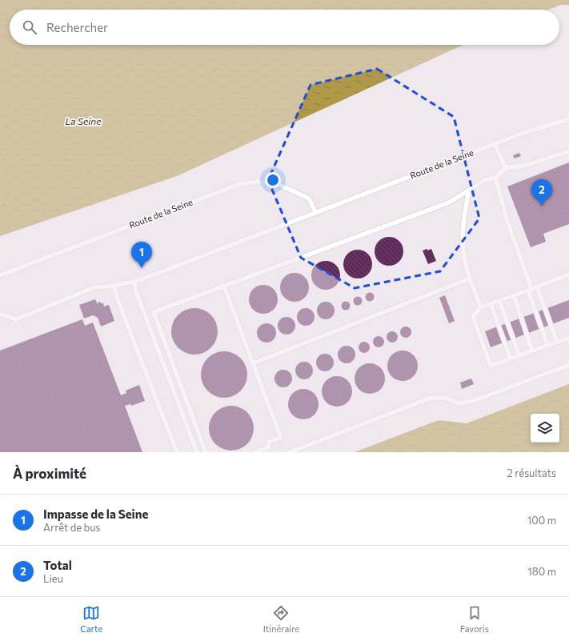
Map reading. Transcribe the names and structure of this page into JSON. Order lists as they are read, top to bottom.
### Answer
{
  "streets": {
    "lane": ["Route de la Seine"]
  },
  "water": ["La Seine"],
  "page": {
    "search": "Rechercher",
    "pins": ["2", "1"],
    "heading": ["À proximité", "2 résultats"],
    "list": [
      {
        "mark": "1",
        "name": "Impasse de la Seine",
        "note": "Arrêt de bus",
        "value": "100 m"
      },
      {
        "mark": "2",
        "name": "Total",
        "note": "Lieu",
        "value": "180 m"
      }
    ],
    "nav": ["Carte", "Itinéraire", "Favoris"]
  }
}
